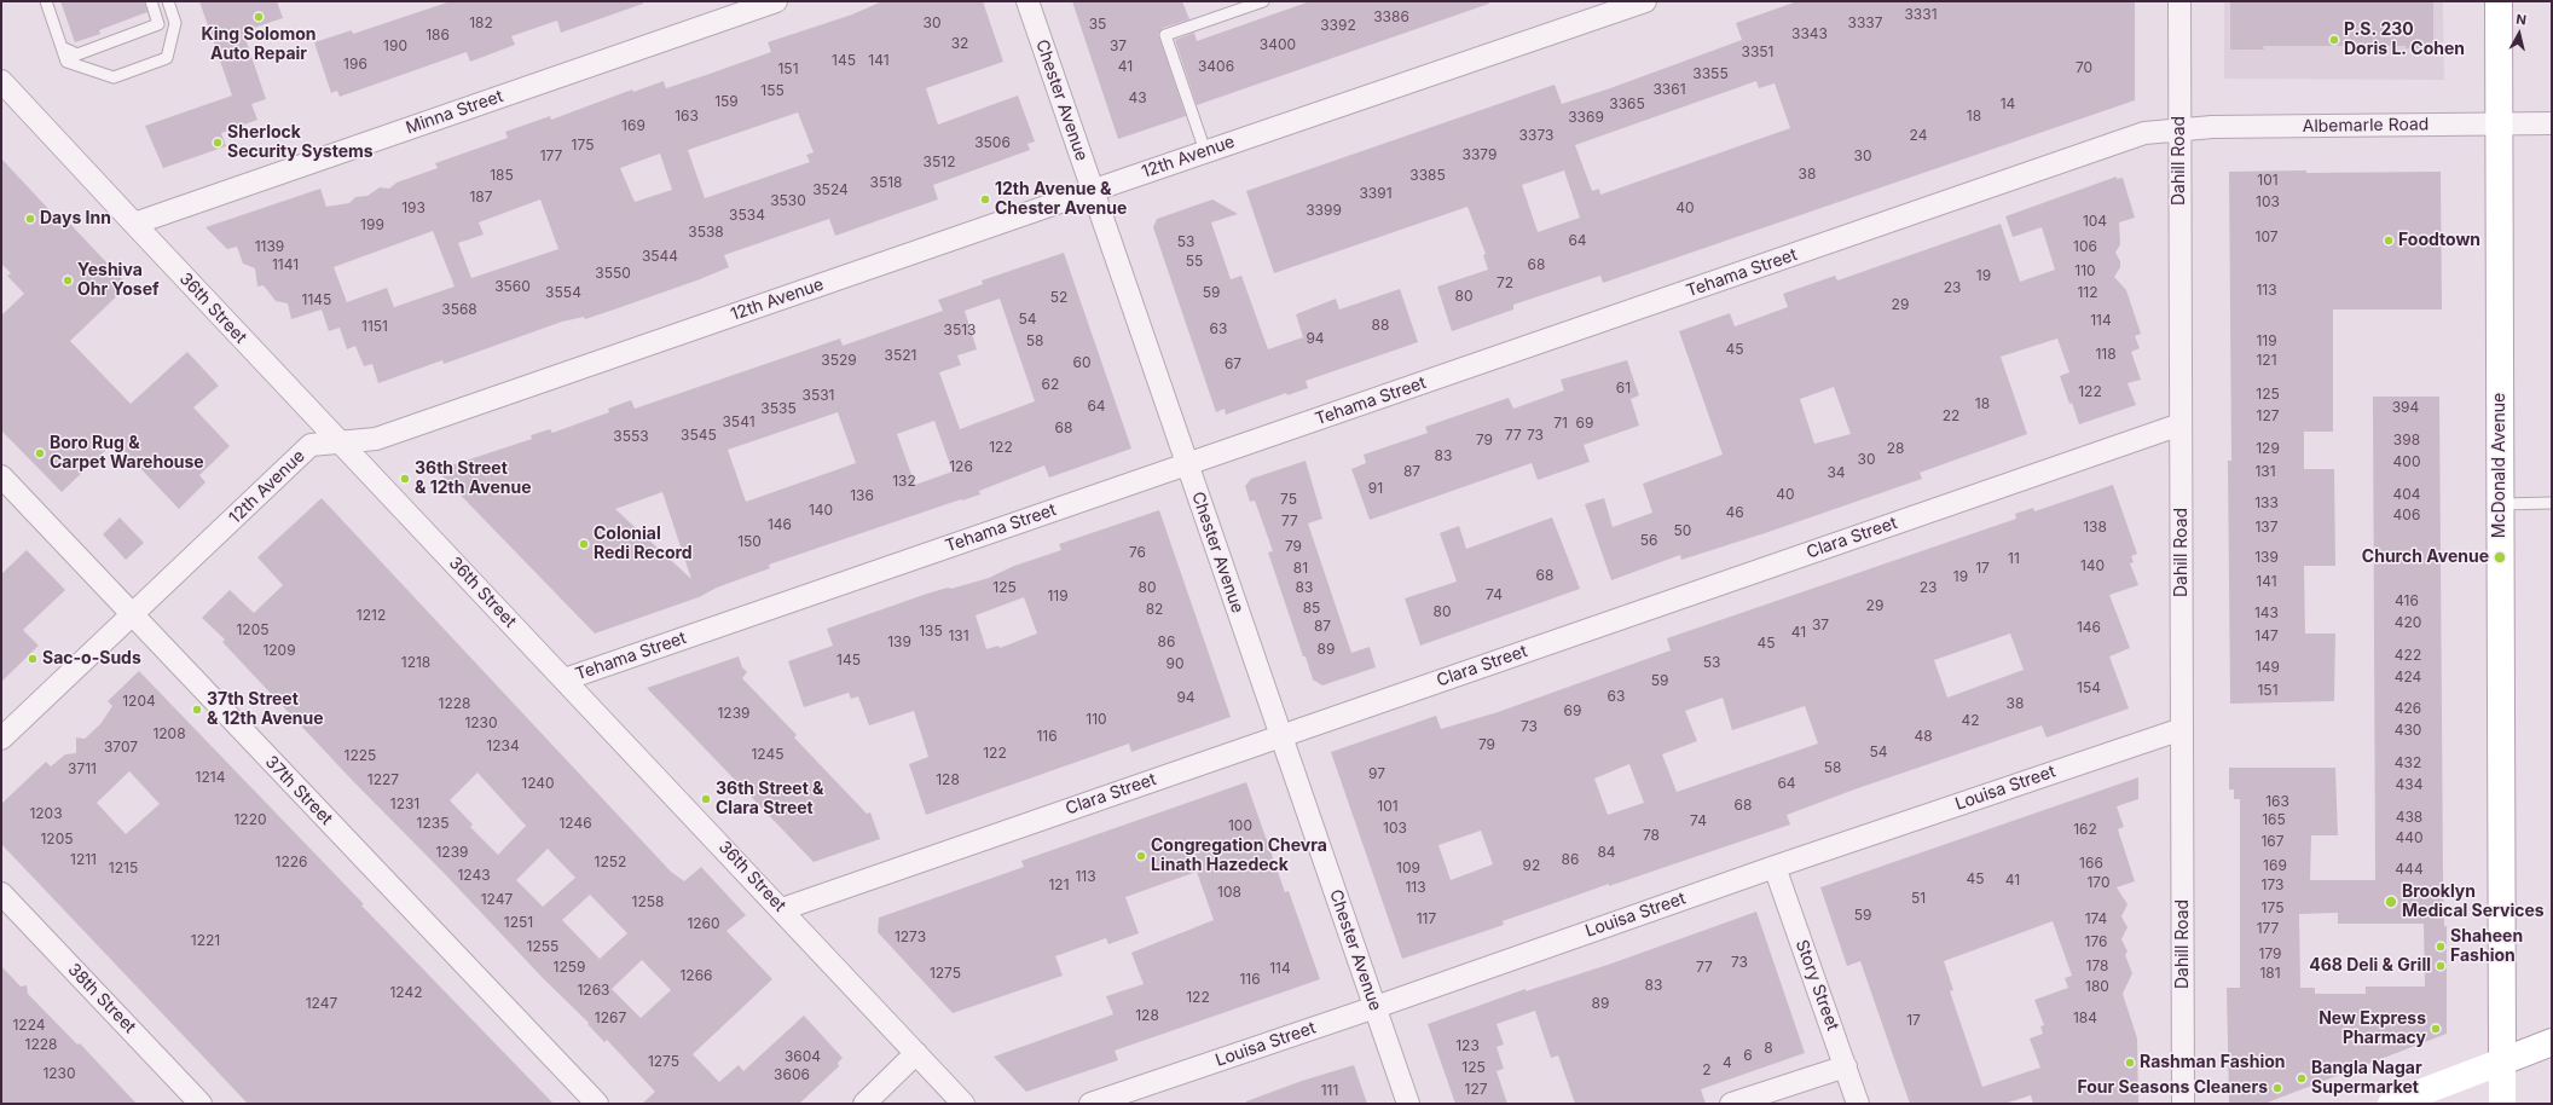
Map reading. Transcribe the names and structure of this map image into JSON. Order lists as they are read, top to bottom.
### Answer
{
  "streets": {
    "main road": ["McDonald Avenue"],
    "street": [
      "Chester Avenue",
      "Minna Street",
      "Albemarle Road",
      "12th Avenue",
      "Dahill Road",
      "Tehama Street",
      "36th Street",
      "Clara Street",
      "Louisa Street",
      "37th Street",
      "Story Street",
      "38th Street"
    ]
  },
  "crossings": [
    ["Chester Avenue", "12th Avenue"],
    ["Chester Avenue", "Tehama Street"],
    ["Chester Avenue", "Clara Street"],
    ["Chester Avenue", "Louisa Street"],
    ["Minna Street", "36th Street"],
    ["Albemarle Road", "Dahill Road"],
    ["Albemarle Road", "Tehama Street"],
    ["Albemarle Road", "McDonald Avenue"],
    ["12th Avenue", "36th Street"],
    ["12th Avenue", "37th Street"],
    ["Dahill Road", "Tehama Street"],
    ["Dahill Road", "Clara Street"],
    ["Dahill Road", "Louisa Street"],
    ["Tehama Street", "36th Street"],
    ["36th Street", "Clara Street"],
    ["Louisa Street", "Story Street"]
  ],
  "places": [
    "King Solomon Auto Repair",
    "P.S. 230 Doris L. Cohen",
    "Sherlock Security Systems",
    "12th Avenue & Chester Avenue",
    "Days Inn",
    "Foodtown",
    "Yeshiva Ohr Yosef",
    "Boro Rug & Carpet Warehouse",
    "36th Street & 12th Avenue",
    "Colonial Redi Record",
    "Church Avenue",
    "Sac-o-Suds",
    "37th Street & 12th Avenue",
    "36th Street & Clara Street",
    "Congregation Chevra Linath Hazedeck",
    "Brooklyn Medical Services",
    "Shaheen Fashion",
    "468 Deli & Grill",
    "New Express Pharmacy",
    "Rashman Fashion",
    "Bangla Nagar Supermarket",
    "Four Seasons Cleaners"
  ],
  "house_numbers": [
    "3331",
    "3386",
    "182",
    "30",
    "3337",
    "35",
    "3392",
    "3343",
    "186",
    "32",
    "3400",
    "190",
    "37",
    "3351",
    "145",
    "141",
    "196",
    "41",
    "3406",
    "70",
    "151",
    "3355",
    "3361",
    "155",
    "43",
    "159",
    "3365",
    "14",
    "163",
    "18",
    "3369",
    "169",
    "3373",
    "24",
    "3506",
    "175",
    "3379",
    "177",
    "30",
    "3512",
    "38",
    "185",
    "3385",
    "101",
    "3518",
    "3524",
    "3391",
    "187",
    "3530",
    "103",
    "193",
    "40",
    "3399",
    "3534",
    "104",
    "199",
    "3538",
    "107",
    "64",
    "53",
    "1139",
    "106",
    "3544",
    "55",
    "1141",
    "68",
    "110",
    "3550",
    "19",
    "72",
    "3560",
    "23",
    "113",
    "3554",
    "59",
    "112",
    "80",
    "52",
    "1145",
    "29",
    "3568",
    "54",
    "114",
    "88",
    "1151",
    "63",
    "3513",
    "94",
    "58",
    "119",
    "45",
    "118",
    "3521",
    "3529",
    "121",
    "60",
    "67",
    "62",
    "61",
    "122",
    "125",
    "3531",
    "18",
    "64",
    "394",
    "3535",
    "22",
    "127",
    "3541",
    "71",
    "69",
    "68",
    "3545",
    "77",
    "73",
    "3553",
    "79",
    "398",
    "122",
    "28",
    "129",
    "83",
    "30",
    "400",
    "126",
    "87",
    "131",
    "34",
    "132",
    "91",
    "40",
    "404",
    "136",
    "75",
    "133",
    "140",
    "46",
    "406",
    "77",
    "146",
    "138",
    "137",
    "50",
    "56",
    "150",
    "79",
    "76",
    "139",
    "11",
    "140",
    "81",
    "17",
    "68",
    "19",
    "141",
    "125",
    "80",
    "83",
    "23",
    "74",
    "119",
    "416",
    "29",
    "85",
    "82",
    "80",
    "143",
    "1212",
    "420",
    "37",
    "87",
    "146",
    "1205",
    "135",
    "41",
    "131",
    "147",
    "139",
    "86",
    "45",
    "89",
    "1209",
    "422",
    "145",
    "1218",
    "53",
    "90",
    "149",
    "424",
    "59",
    "154",
    "151",
    "63",
    "94",
    "1204",
    "1228",
    "38",
    "426",
    "69",
    "1239",
    "110",
    "42",
    "1230",
    "73",
    "430",
    "1208",
    "116",
    "48",
    "79",
    "1234",
    "3707",
    "54",
    "122",
    "1245",
    "1225",
    "432",
    "58",
    "3711",
    "97",
    "1214",
    "1227",
    "128",
    "1240",
    "64",
    "434",
    "163",
    "1231",
    "68",
    "101",
    "1203",
    "438",
    "1220",
    "165",
    "74",
    "1235",
    "1246",
    "100",
    "103",
    "162",
    "78",
    "440",
    "1205",
    "167",
    "1239",
    "84",
    "1211",
    "86",
    "1226",
    "1252",
    "166",
    "92",
    "169",
    "1215",
    "109",
    "444",
    "1243",
    "113",
    "45",
    "41",
    "170",
    "121",
    "173",
    "113",
    "108",
    "51",
    "1247",
    "1258",
    "175",
    "59",
    "117",
    "174",
    "1251",
    "1260",
    "177",
    "1273",
    "1221",
    "176",
    "1255",
    "179",
    "73",
    "178",
    "1259",
    "77",
    "114",
    "1275",
    "181",
    "1266",
    "116",
    "83",
    "180",
    "1263",
    "1242",
    "122",
    "1247",
    "89",
    "128",
    "1267",
    "184",
    "17",
    "1224",
    "1228",
    "123",
    "8",
    "6",
    "3604",
    "1275",
    "4",
    "125",
    "2",
    "1230",
    "3606",
    "127",
    "111"
  ],
  "north": "top"
}
